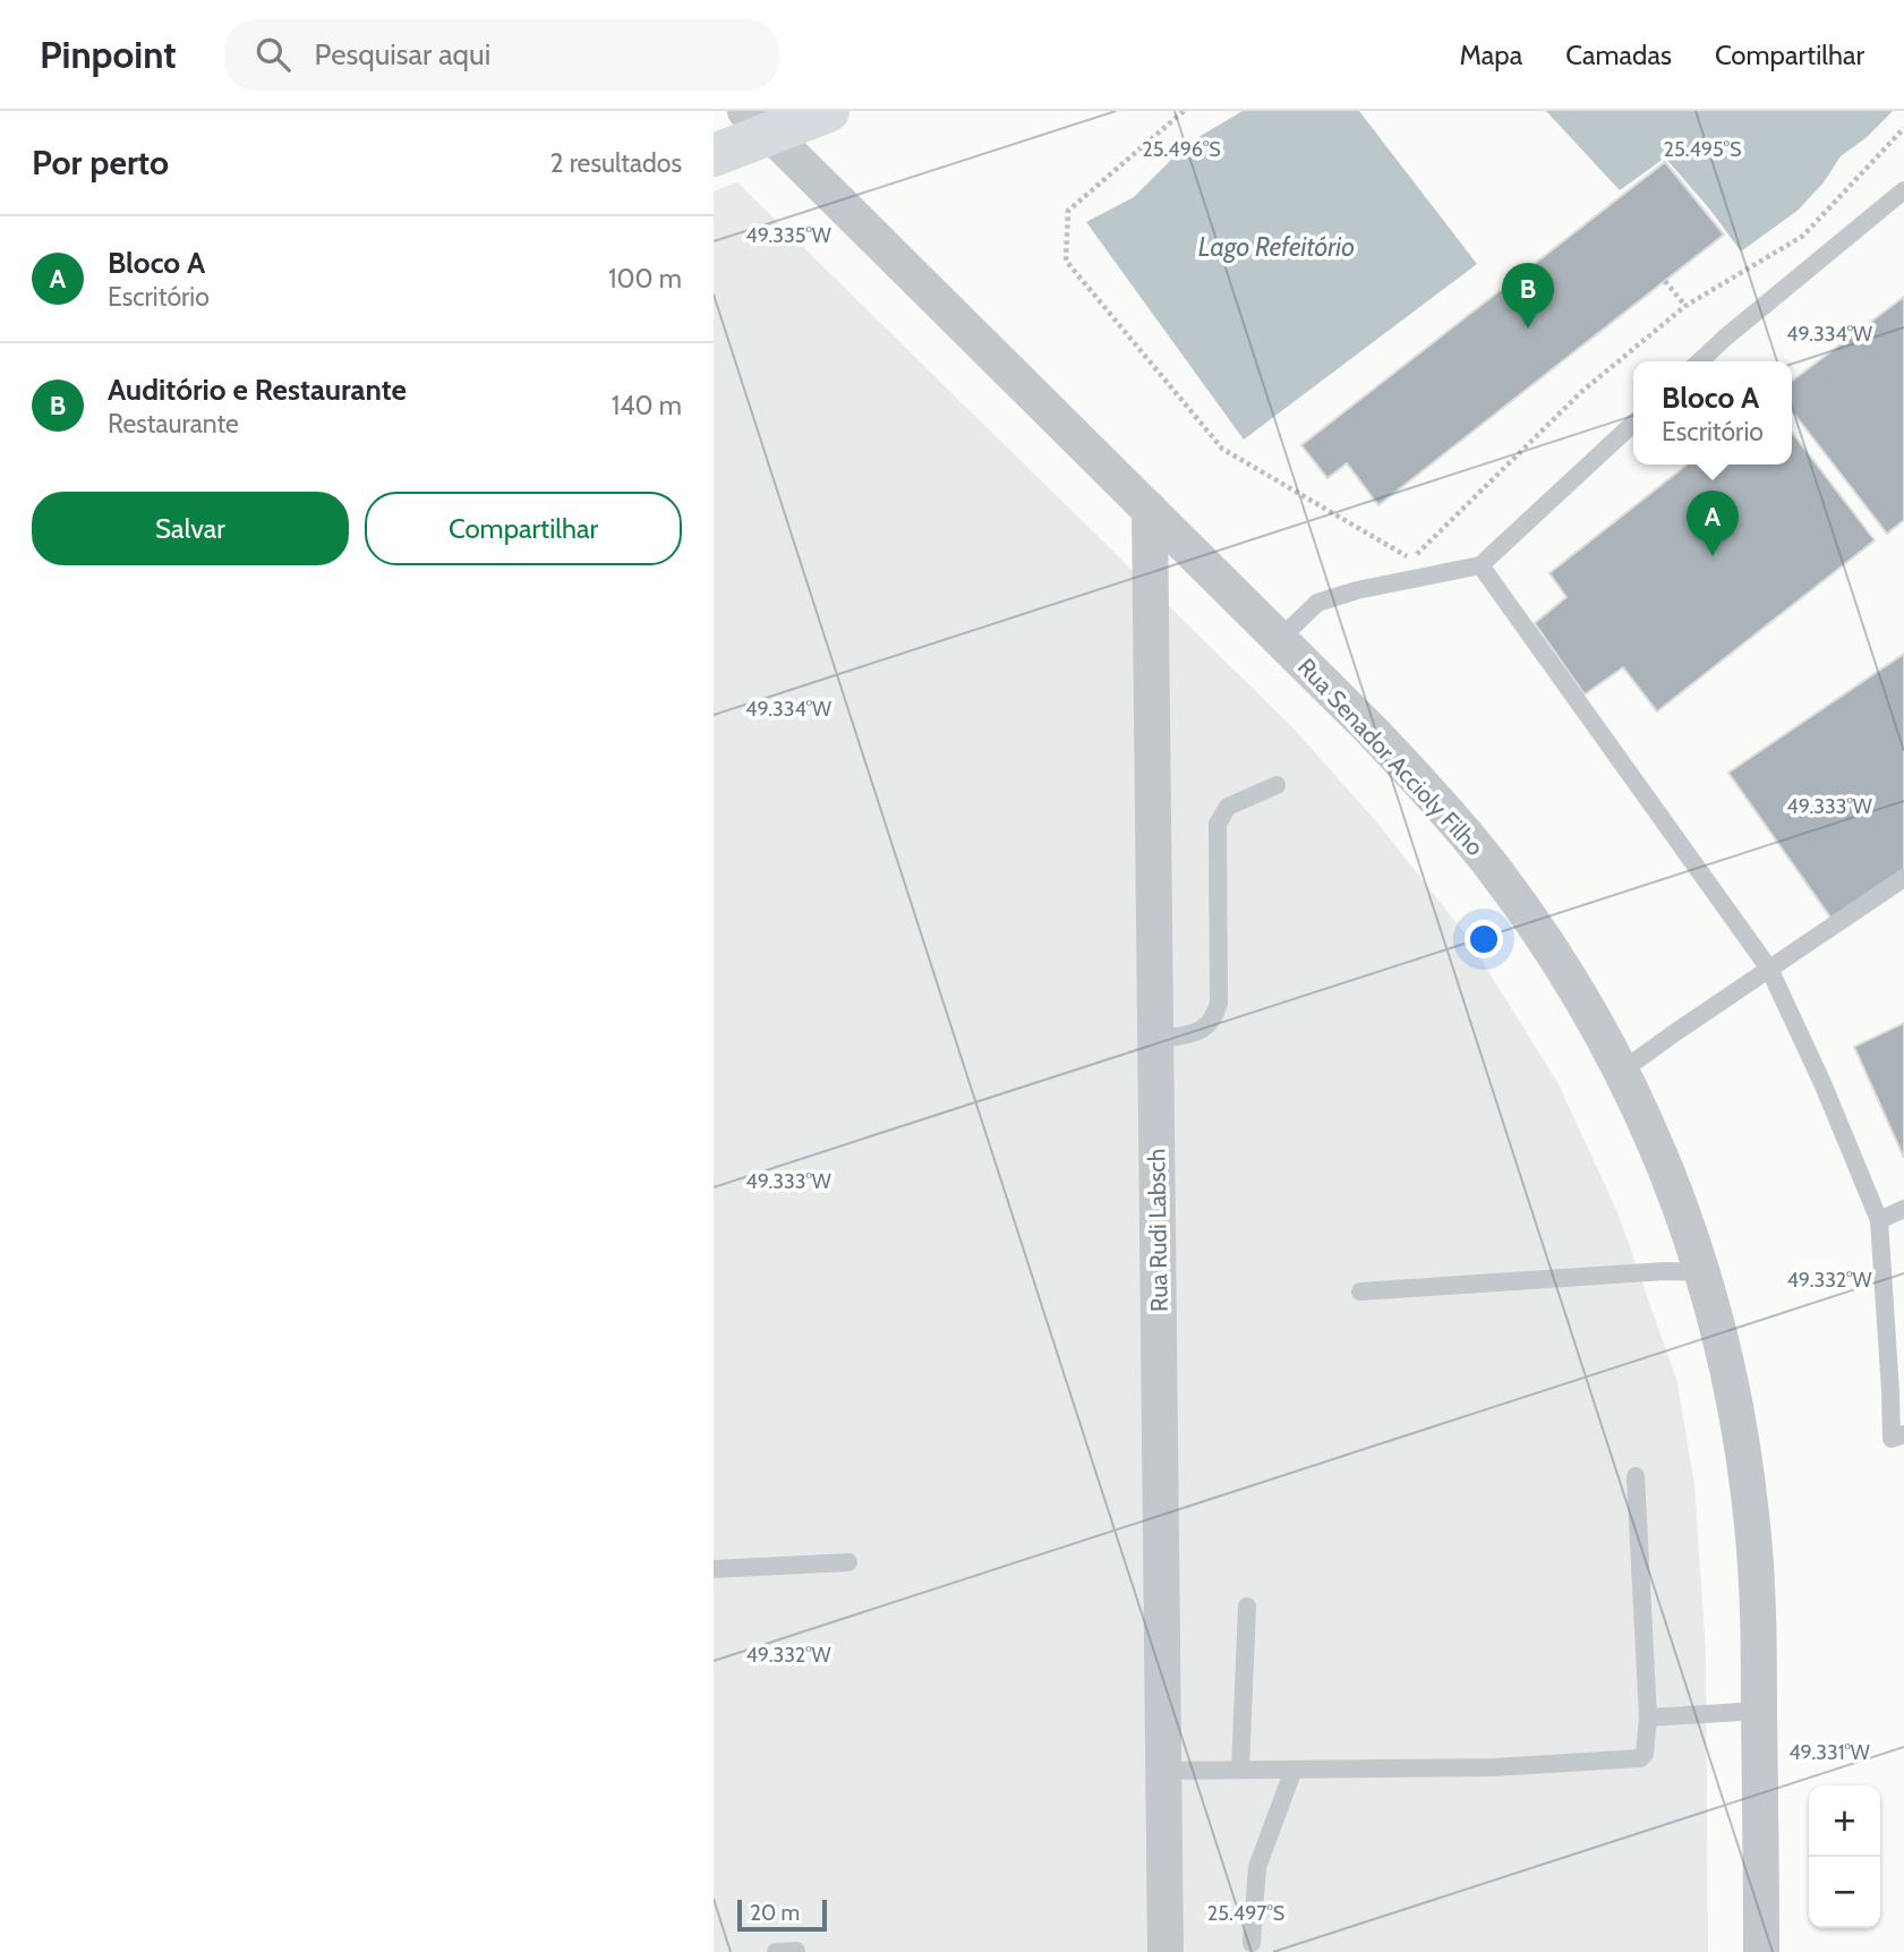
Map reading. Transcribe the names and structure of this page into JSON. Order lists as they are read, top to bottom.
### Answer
{
  "streets": {
    "street": ["Rua Senador Accioly Filho", "Rua Rudi Labsch"]
  },
  "crossings": [
    ["Rua Senador Accioly Filho", "Rua Rudi Labsch"]
  ],
  "water": ["Lago Refeitório"],
  "scale_bar": "20 m",
  "page": {
    "header": "Pinpoint",
    "search": "Pesquisar aqui",
    "nav": ["Mapa", "Camadas", "Compartilhar"],
    "heading": ["Por perto", "2 resultados"],
    "list": [
      {
        "mark": "A",
        "name": "Bloco A",
        "note": "Escritório",
        "value": "100 m"
      },
      {
        "mark": "B",
        "name": "Auditório e Restaurante",
        "note": "Restaurante",
        "value": "140 m"
      }
    ],
    "pins": ["B", "A"],
    "popup": ["Bloco A", "Escritório"],
    "buttons": ["Salvar", "Compartilhar"],
    "map_buttons": ["+", "−"],
    "scale": "20 m"
  },
  "coordinates": [
    "25.496°S",
    "25.495°S",
    "49.335°W",
    "49.334°W",
    "49.333°W",
    "49.332°W",
    "49.331°W",
    "25.497°S"
  ]
}
